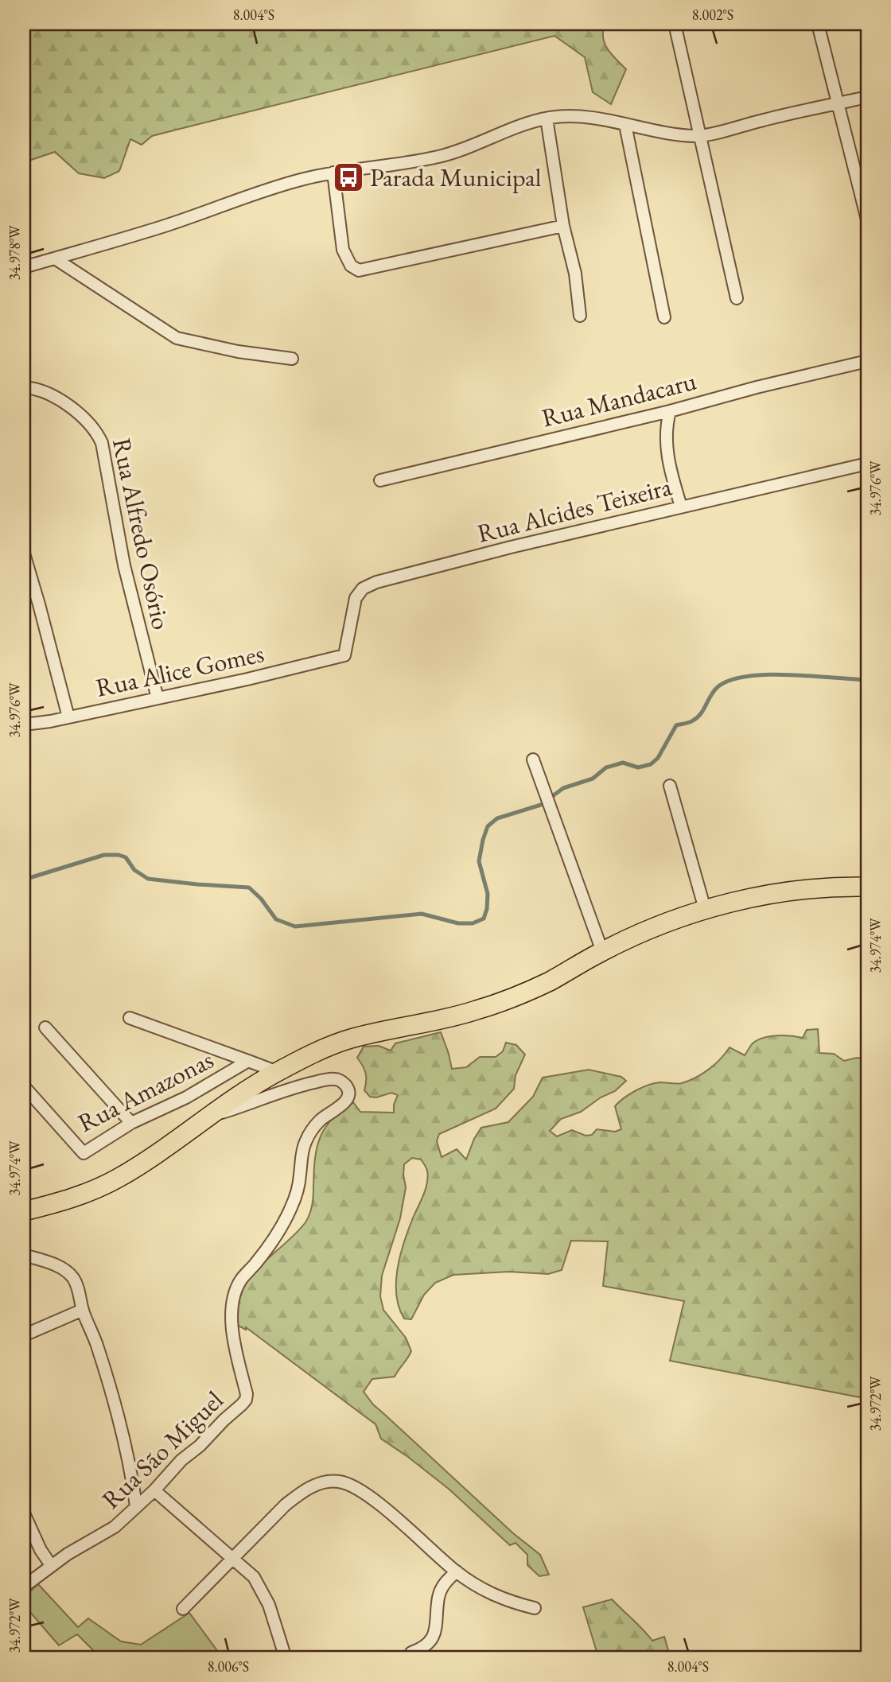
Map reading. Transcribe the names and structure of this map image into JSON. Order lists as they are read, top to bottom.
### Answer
{
  "streets": {
    "street": [
      "Rua Mandacaru",
      "Rua Alcides Teixeira",
      "Rua Alfredo Osório",
      "Rua Alice Gomes",
      "Rua Amazonas",
      "Rua São Miguel"
    ]
  },
  "crossings": [
    ["Rua Alcides Teixeira", "Rua Alice Gomes"],
    ["Rua Alfredo Osório", "Rua Alice Gomes"]
  ],
  "places": {
    "bus stop": ["Parada Municipal"]
  },
  "coordinates": [
    "8.004°S",
    "8.002°S",
    "34.978°W",
    "34.976°W",
    "34.974°W",
    "34.972°W",
    "8.006°S"
  ]
}
